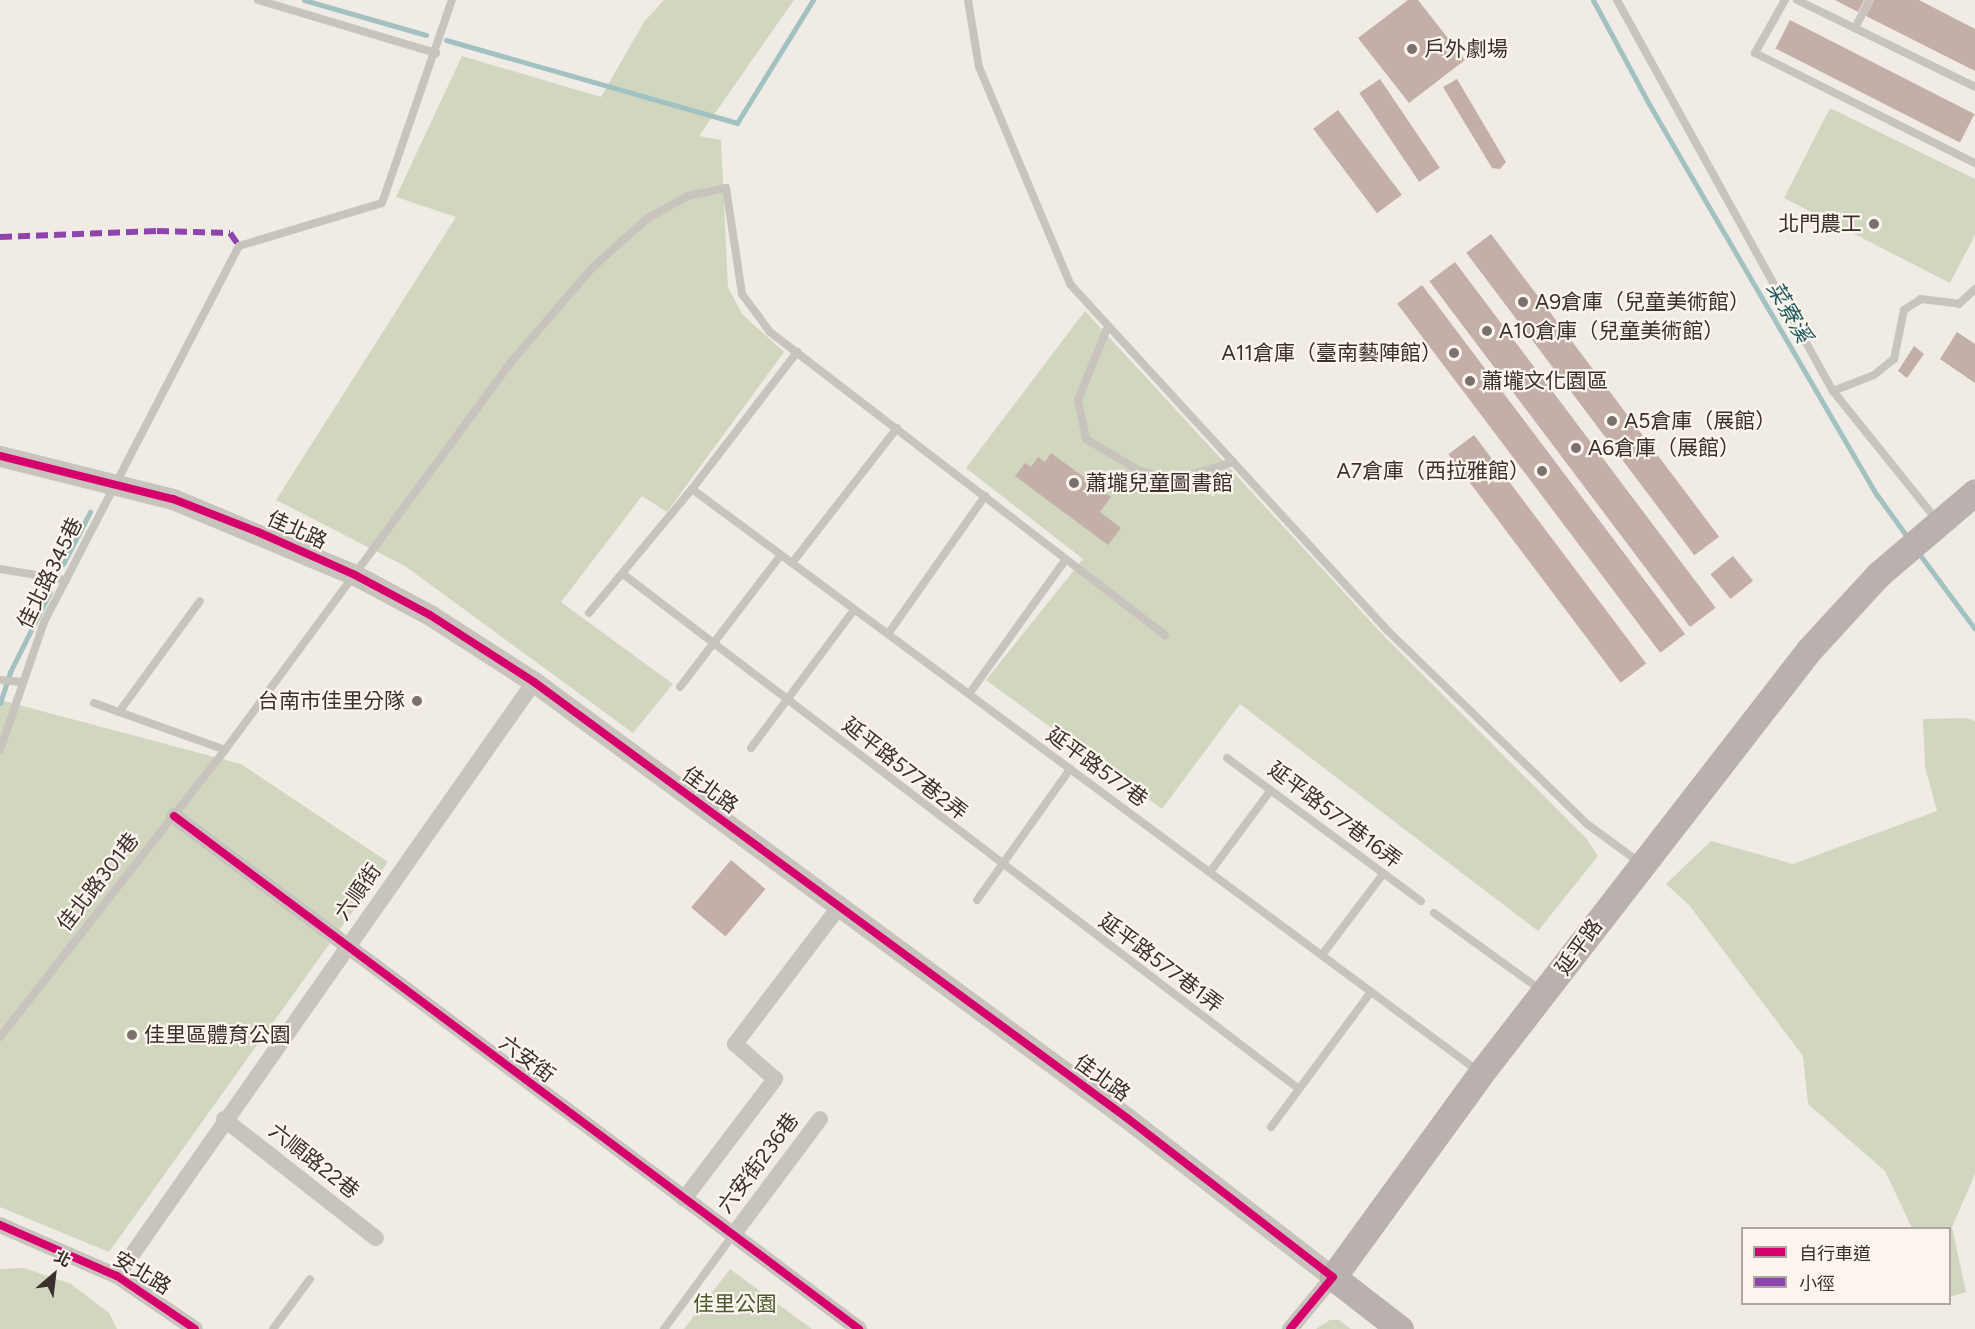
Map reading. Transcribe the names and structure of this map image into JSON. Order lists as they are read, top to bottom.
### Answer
{
  "streets": {
    "main road": ["佳北路", "延平路"],
    "street": [
      "六順街",
      "六安街",
      "六順路22巷",
      "六安街236巷",
      "安北路"
    ],
    "lane": [
      "佳北路345巷",
      "延平路577巷",
      "延平路577巷2弄",
      "延平路577巷16弄",
      "佳北路301巷",
      "延平路577巷1弄"
    ]
  },
  "crossings": [
    ["佳北路", "佳北路345巷"],
    ["佳北路", "佳北路301巷"],
    ["佳北路", "六順街"],
    ["佳北路", "延平路"],
    ["延平路577巷", "延平路"],
    ["延平路577巷2弄", "延平路577巷1弄"],
    ["佳北路301巷", "六安街"],
    ["六順街", "六安街"],
    ["六順街", "六順路22巷"],
    ["六順街", "安北路"],
    ["六安街", "六安街236巷"]
  ],
  "water": ["菜寮溪"],
  "parks": ["佳里公園"],
  "places": [
    "戶外劇場",
    "北門農工",
    "A9倉庫（兒童美術館）",
    "A10倉庫（兒童美術館）",
    "A11倉庫（臺南藝陣館）",
    "蕭壠文化園區",
    "A5倉庫（展館）",
    "A6倉庫（展館）",
    "A7倉庫（西拉雅館）",
    "蕭壠兒童圖書館",
    "台南市佳里分隊",
    "佳里區體育公園"
  ],
  "legend": ["自行車道", "小徑"],
  "north": "top right"
}
